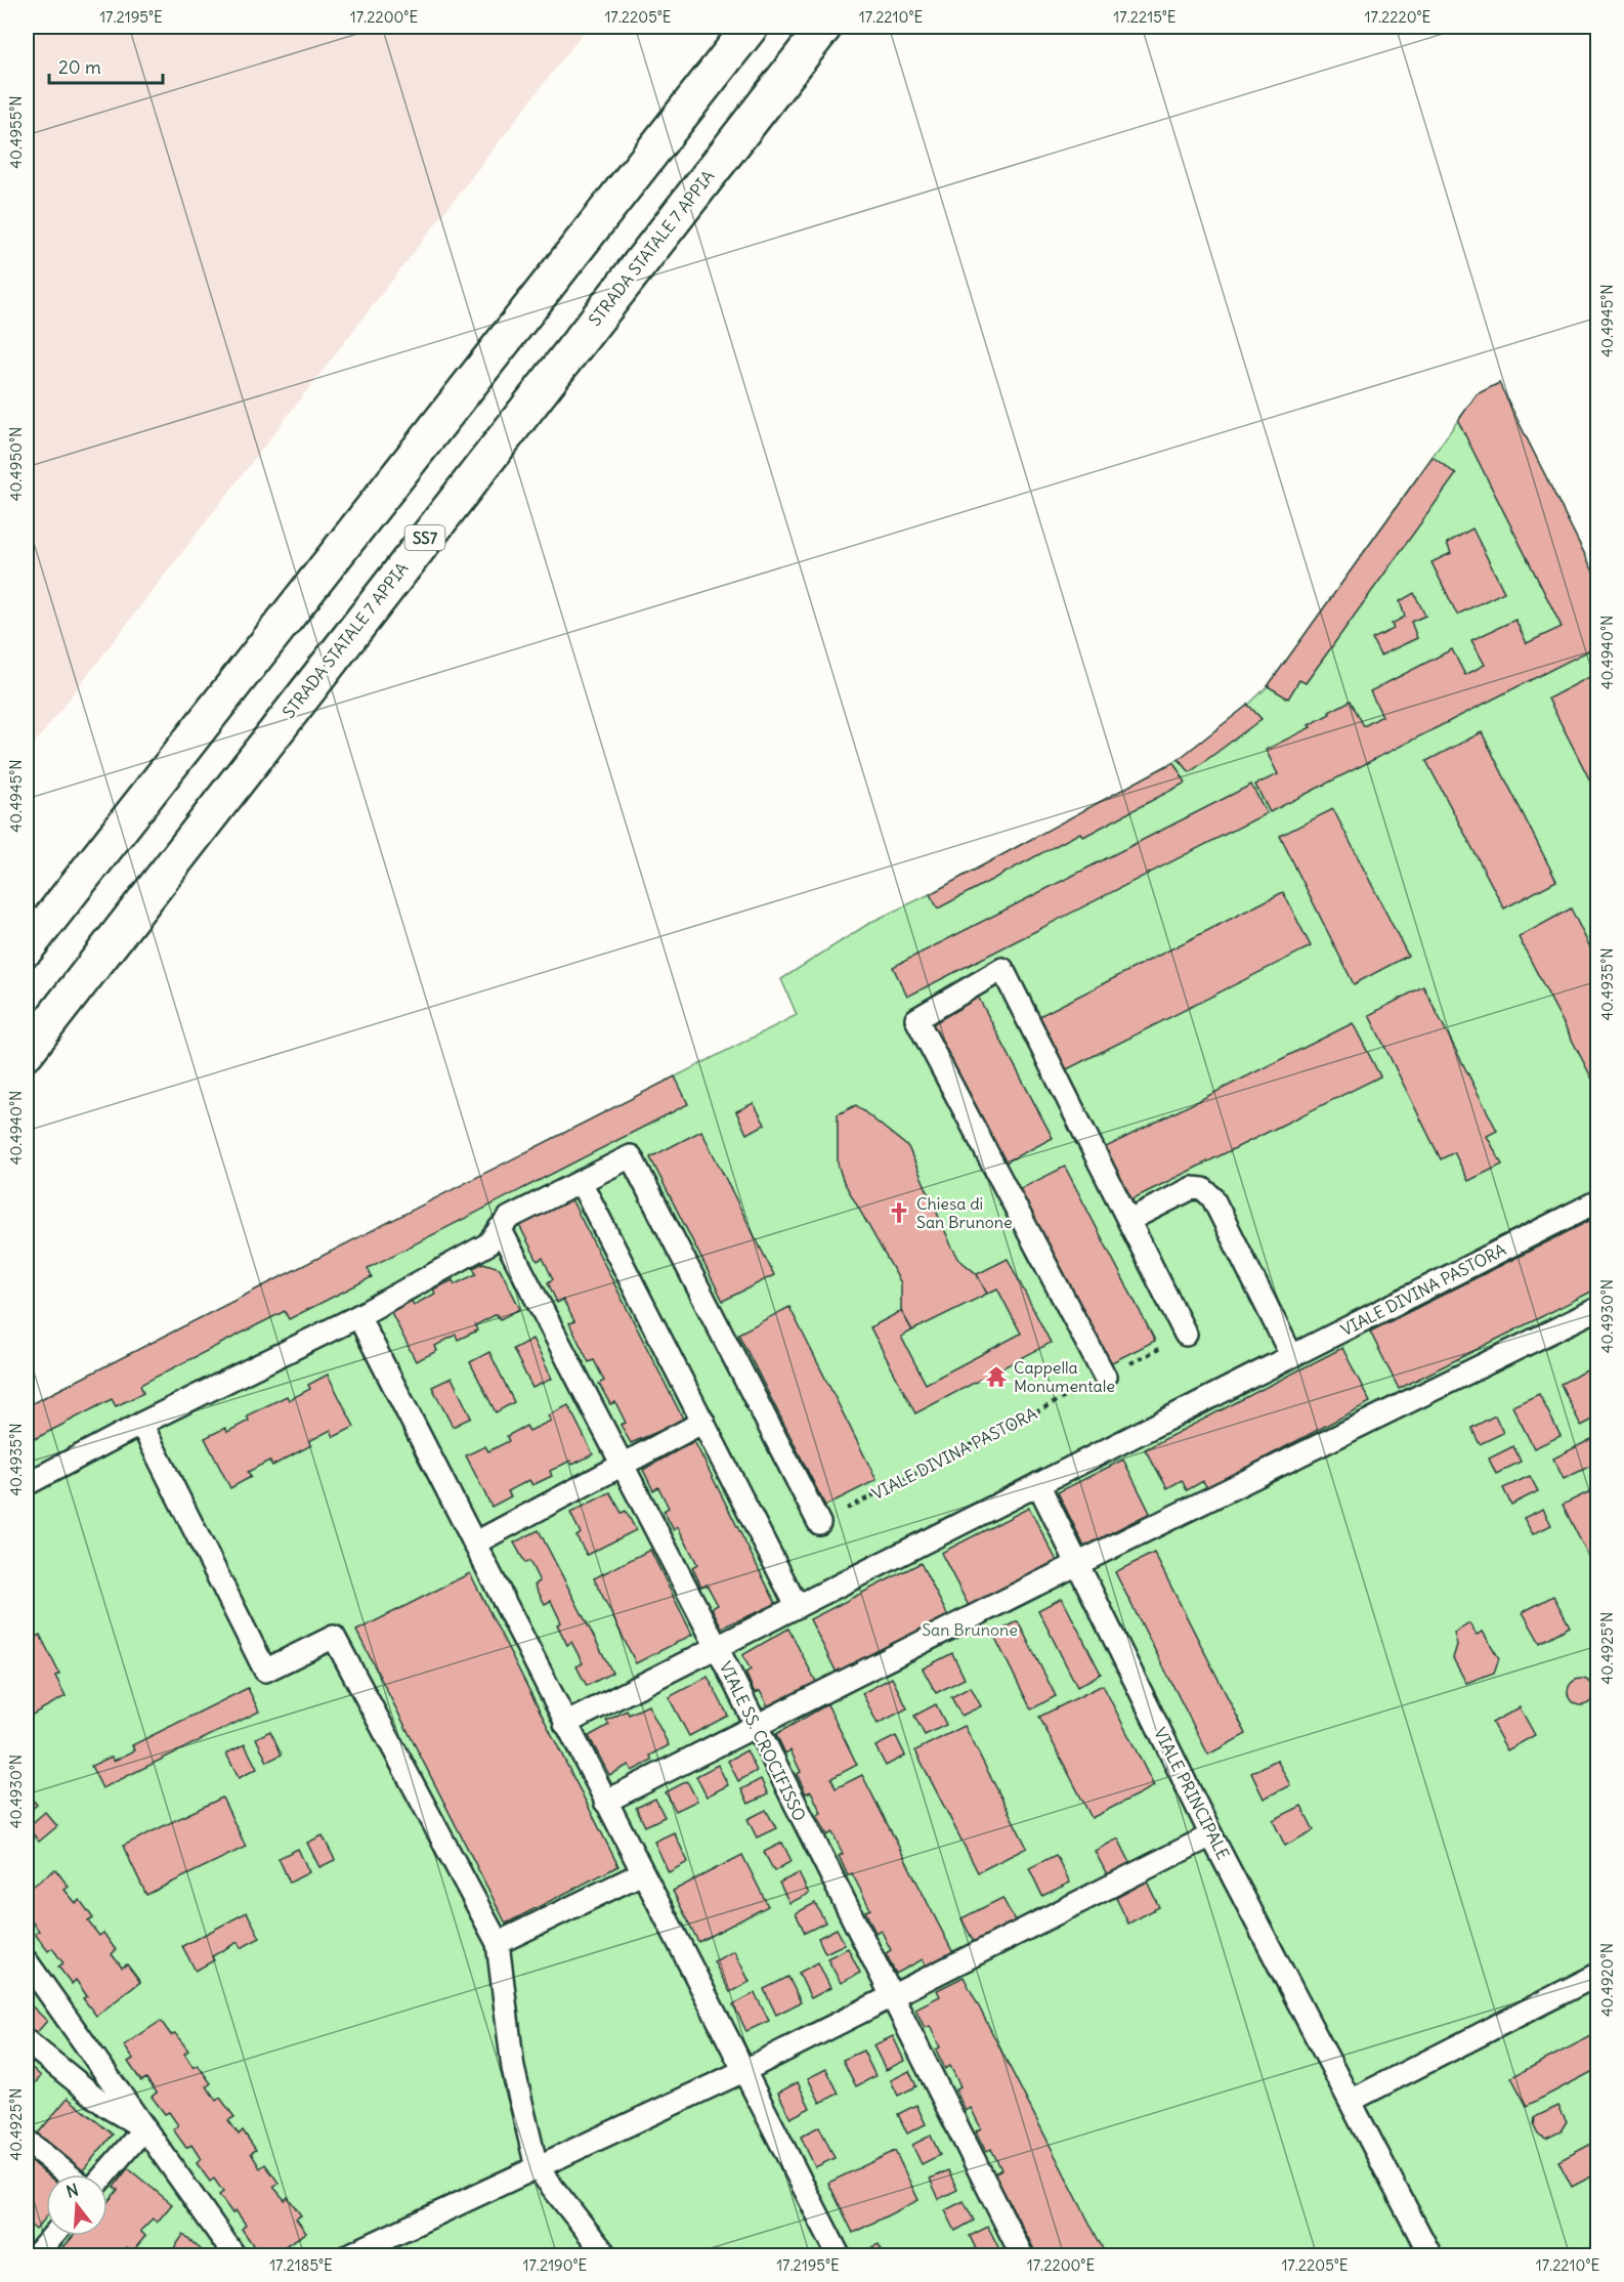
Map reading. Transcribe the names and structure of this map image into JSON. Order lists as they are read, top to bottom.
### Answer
{
  "streets": {
    "highway": ["STRADA STATALE 7 APPIA", "SS7"],
    "lane": ["VIALE DIVINA PASTORA", "VIALE SS. CROCIFISSO", "VIALE PRINCIPALE"]
  },
  "crossings": [
    ["VIALE DIVINA PASTORA", "VIALE SS. CROCIFISSO"],
    ["VIALE DIVINA PASTORA", "VIALE PRINCIPALE"]
  ],
  "parks": ["San Brunone"],
  "places": {
    "church": ["Chiesa di San Brunone"],
    "temple": ["Cappella Monumentale"]
  },
  "scale_bar": "20 m",
  "north": "top",
  "coordinates": [
    "17.2195°E",
    "17.2200°E",
    "17.2205°E",
    "17.2210°E",
    "17.2215°E",
    "17.2220°E",
    "40.4955°N",
    "40.4945°N",
    "40.4950°N",
    "40.4940°N",
    "40.4935°N",
    "40.4930°N",
    "40.4925°N",
    "40.4920°N",
    "17.2185°E",
    "17.2190°E"
  ]
}
